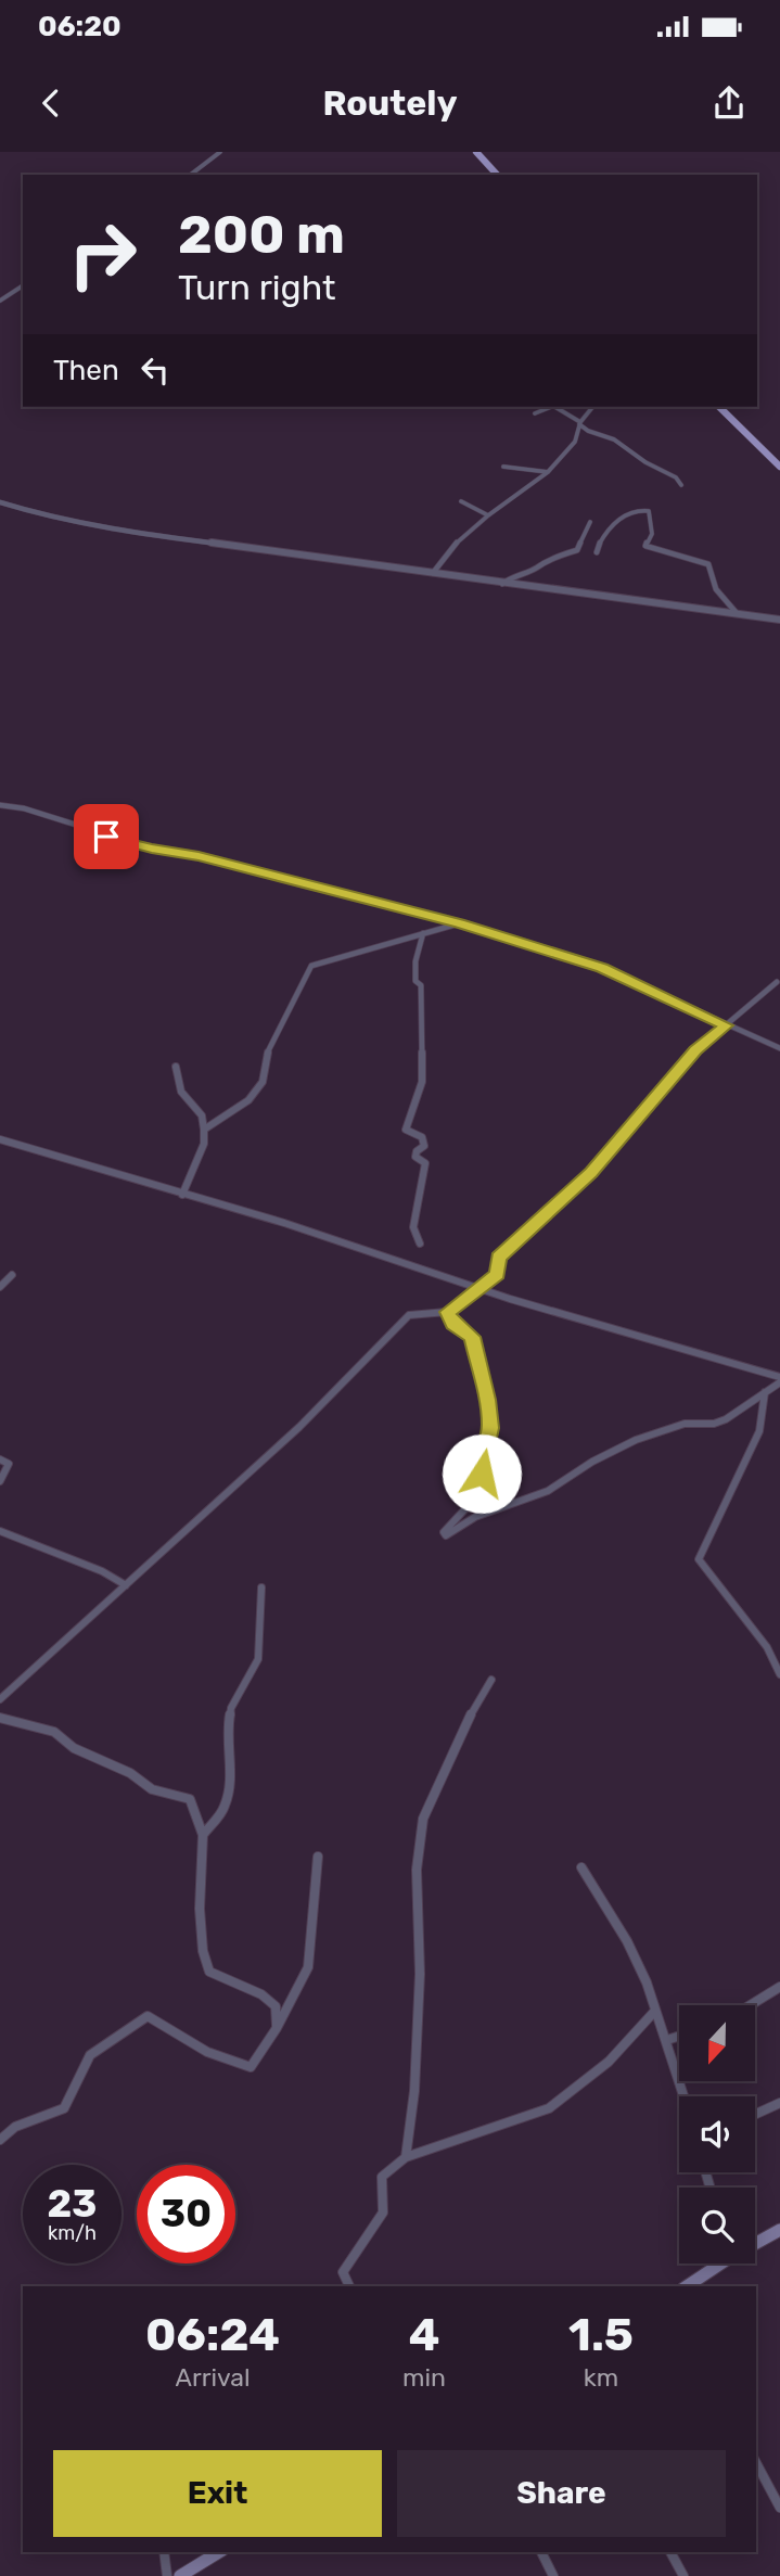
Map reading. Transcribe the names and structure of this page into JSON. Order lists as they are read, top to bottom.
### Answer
{
  "north": "bottom",
  "page": {
    "status": "06:20",
    "header": "Routely",
    "turn": ["200 m", "Turn right"],
    "then": "Then",
    "speed": "23 km/h",
    "limit": "30",
    "eta": [
      "06:24",
      "Arrival",
      "4",
      "min",
      "1.5",
      "km"
    ],
    "buttons": ["Exit", "Share"]
  }
}
